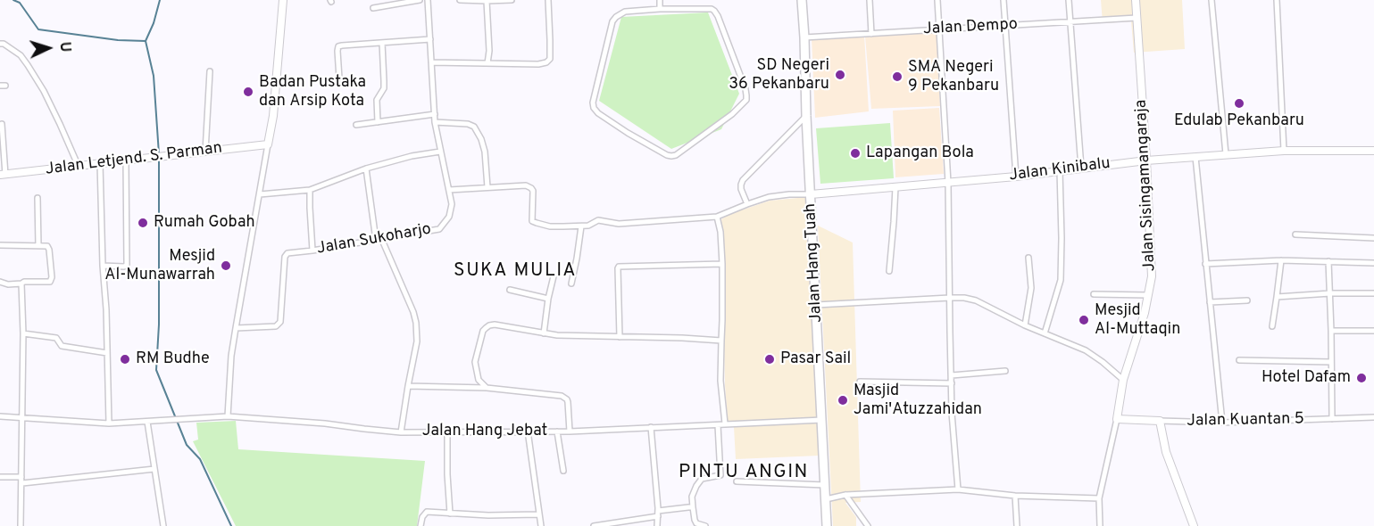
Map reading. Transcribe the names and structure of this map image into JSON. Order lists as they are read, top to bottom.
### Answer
{
  "streets": {
    "main road": [
      "Jalan Letjend. S. Parman",
      "Jalan Kinibalu",
      "Jalan Sisingamangaraja",
      "Jalan Hang Tuah",
      "Jalan Kuantan 5"
    ],
    "street": ["Jalan Dempo", "Jalan Sukoharjo", "Jalan Hang Jebat"]
  },
  "crossings": [
    ["Jalan Dempo", "Jalan Sisingamangaraja"],
    ["Jalan Dempo", "Jalan Hang Tuah"],
    ["Jalan Kinibalu", "Jalan Sisingamangaraja"],
    ["Jalan Kinibalu", "Jalan Hang Tuah"],
    ["Jalan Sisingamangaraja", "Jalan Kuantan 5"],
    ["Jalan Hang Tuah", "Jalan Hang Jebat"]
  ],
  "districts": ["SUKA MULIA", "PINTU ANGIN"],
  "places": [
    "SD Negeri 36 Pekanbaru",
    "SMA Negeri 9 Pekanbaru",
    "Badan Pustaka dan Arsip Kota",
    "Edulab Pekanbaru",
    "Lapangan Bola",
    "Rumah Gobah",
    "Mesjid Al-Munawarrah",
    "Mesjid Al-Muttaqin",
    "RM Budhe",
    "Pasar Sail",
    "Hotel Dafam",
    "Masjid Jami'Atuzzahidan"
  ],
  "north": "right"
}
